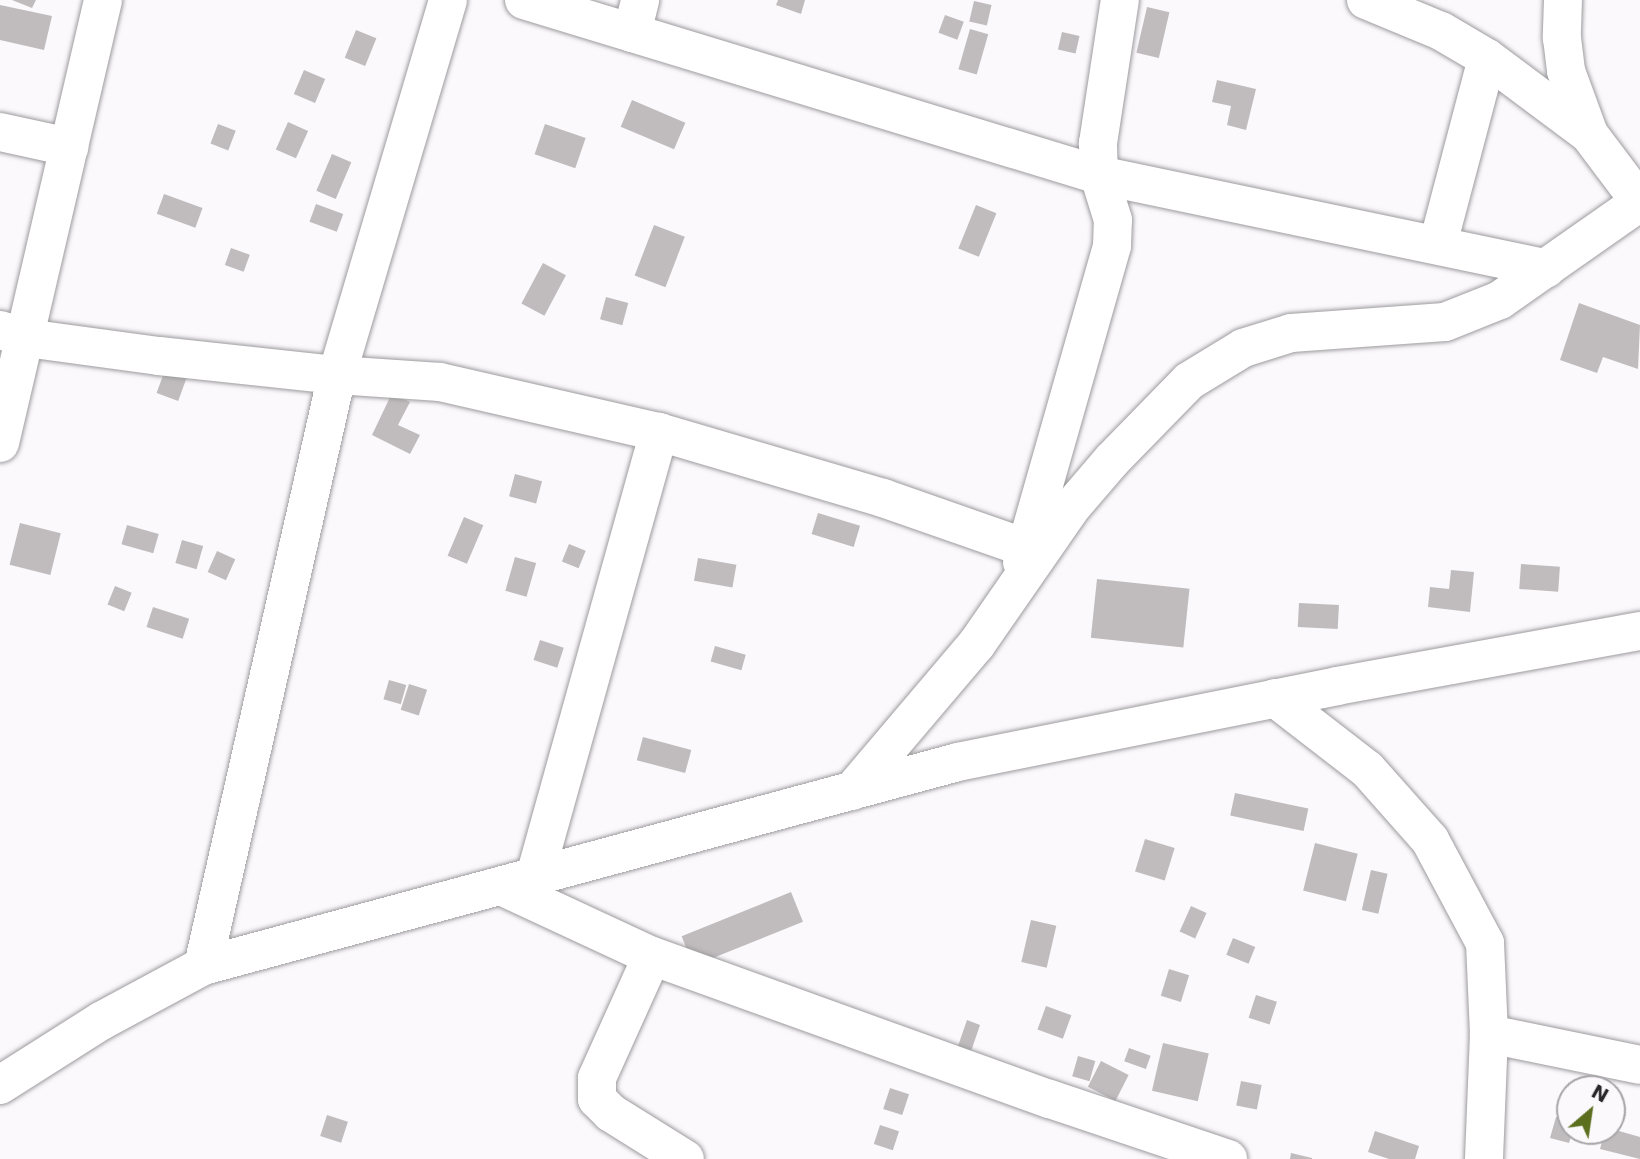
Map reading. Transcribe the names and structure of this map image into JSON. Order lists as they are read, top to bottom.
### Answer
{
  "north": "top right"
}
